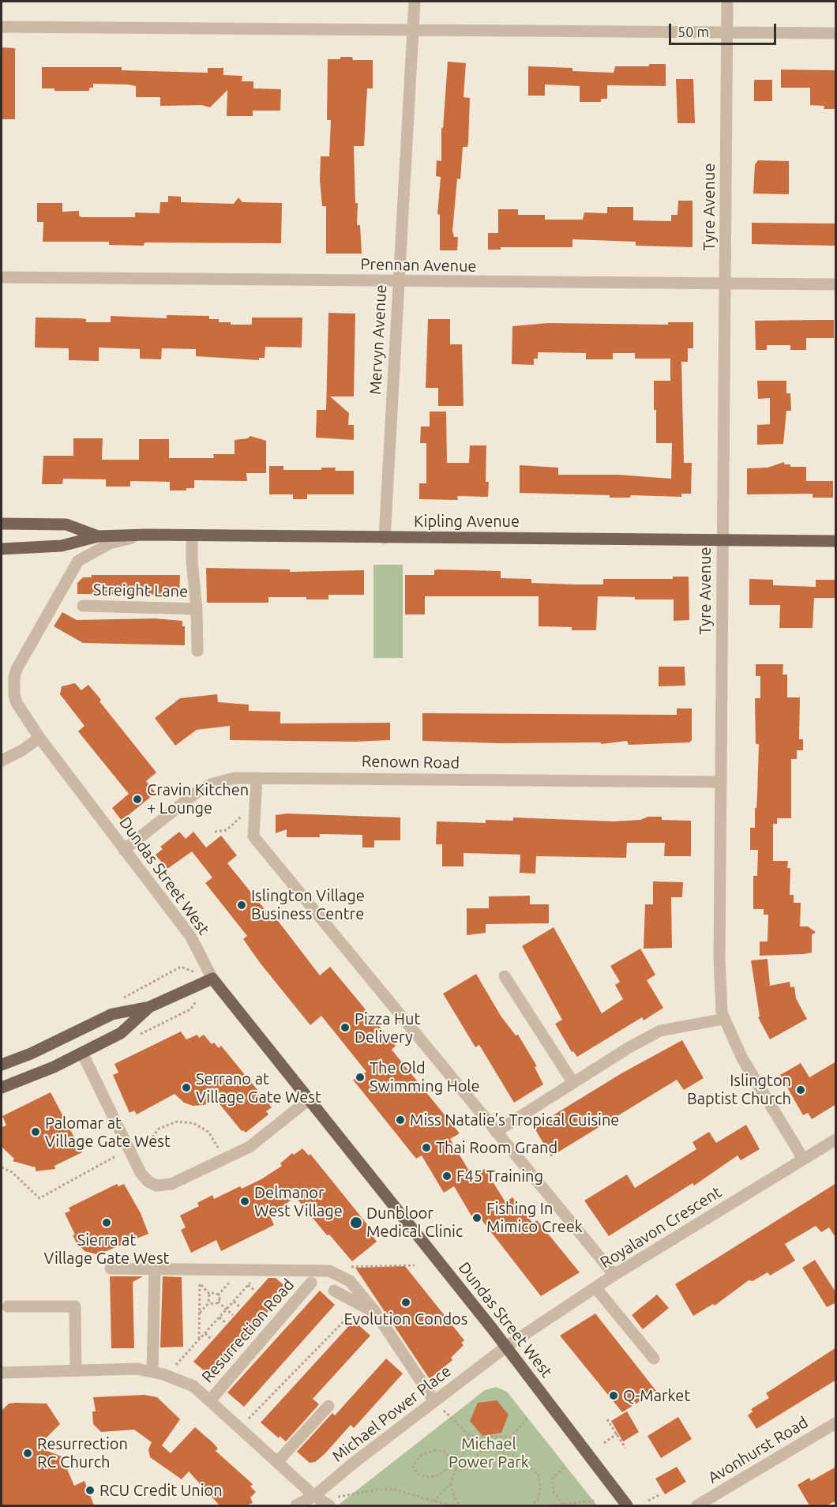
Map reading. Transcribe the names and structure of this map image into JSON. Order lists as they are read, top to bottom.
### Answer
{
  "streets": {
    "main road": ["Kipling Avenue", "Dundas Street West"],
    "street": [
      "Tyre Avenue",
      "Prennan Avenue",
      "Mervyn Avenue",
      "Streight Lane",
      "Renown Road",
      "Royalavon Crescent",
      "Resurrection Road",
      "Michael Power Place",
      "Avonhurst Road"
    ]
  },
  "crossings": [
    ["Tyre Avenue", "Prennan Avenue"],
    ["Tyre Avenue", "Kipling Avenue"],
    ["Tyre Avenue", "Renown Road"],
    ["Tyre Avenue", "Royalavon Crescent"],
    ["Prennan Avenue", "Mervyn Avenue"],
    ["Mervyn Avenue", "Kipling Avenue"],
    ["Kipling Avenue", "Streight Lane"],
    ["Kipling Avenue", "Dundas Street West"],
    ["Renown Road", "Dundas Street West"],
    ["Dundas Street West", "Royalavon Crescent"],
    ["Dundas Street West", "Michael Power Place"],
    ["Royalavon Crescent", "Michael Power Place"],
    ["Resurrection Road", "Michael Power Place"]
  ],
  "parks": ["Michael Power Park"],
  "places": [
    "Cravin Kitchen + Lounge",
    "Islington Village Business Centre",
    "Pizza Hut Delivery",
    "The Old Swimming Hole",
    "Serrano at Village Gate West",
    "Islington Baptist Church",
    "Miss Natalie’s Tropical Cuisine",
    "Palomar at Village Gate West",
    "Thai Room Grand",
    "F45 Training",
    "Delmanor West Village",
    "Fishing In Mimico Creek",
    "Sierra at Village Gate West",
    "Dunbloor Medical Clinic",
    "Evolution Condos",
    "Q-Market",
    "Resurrection RC Church",
    "RCU Credit Union"
  ],
  "scale_bar": "50 m"
}
